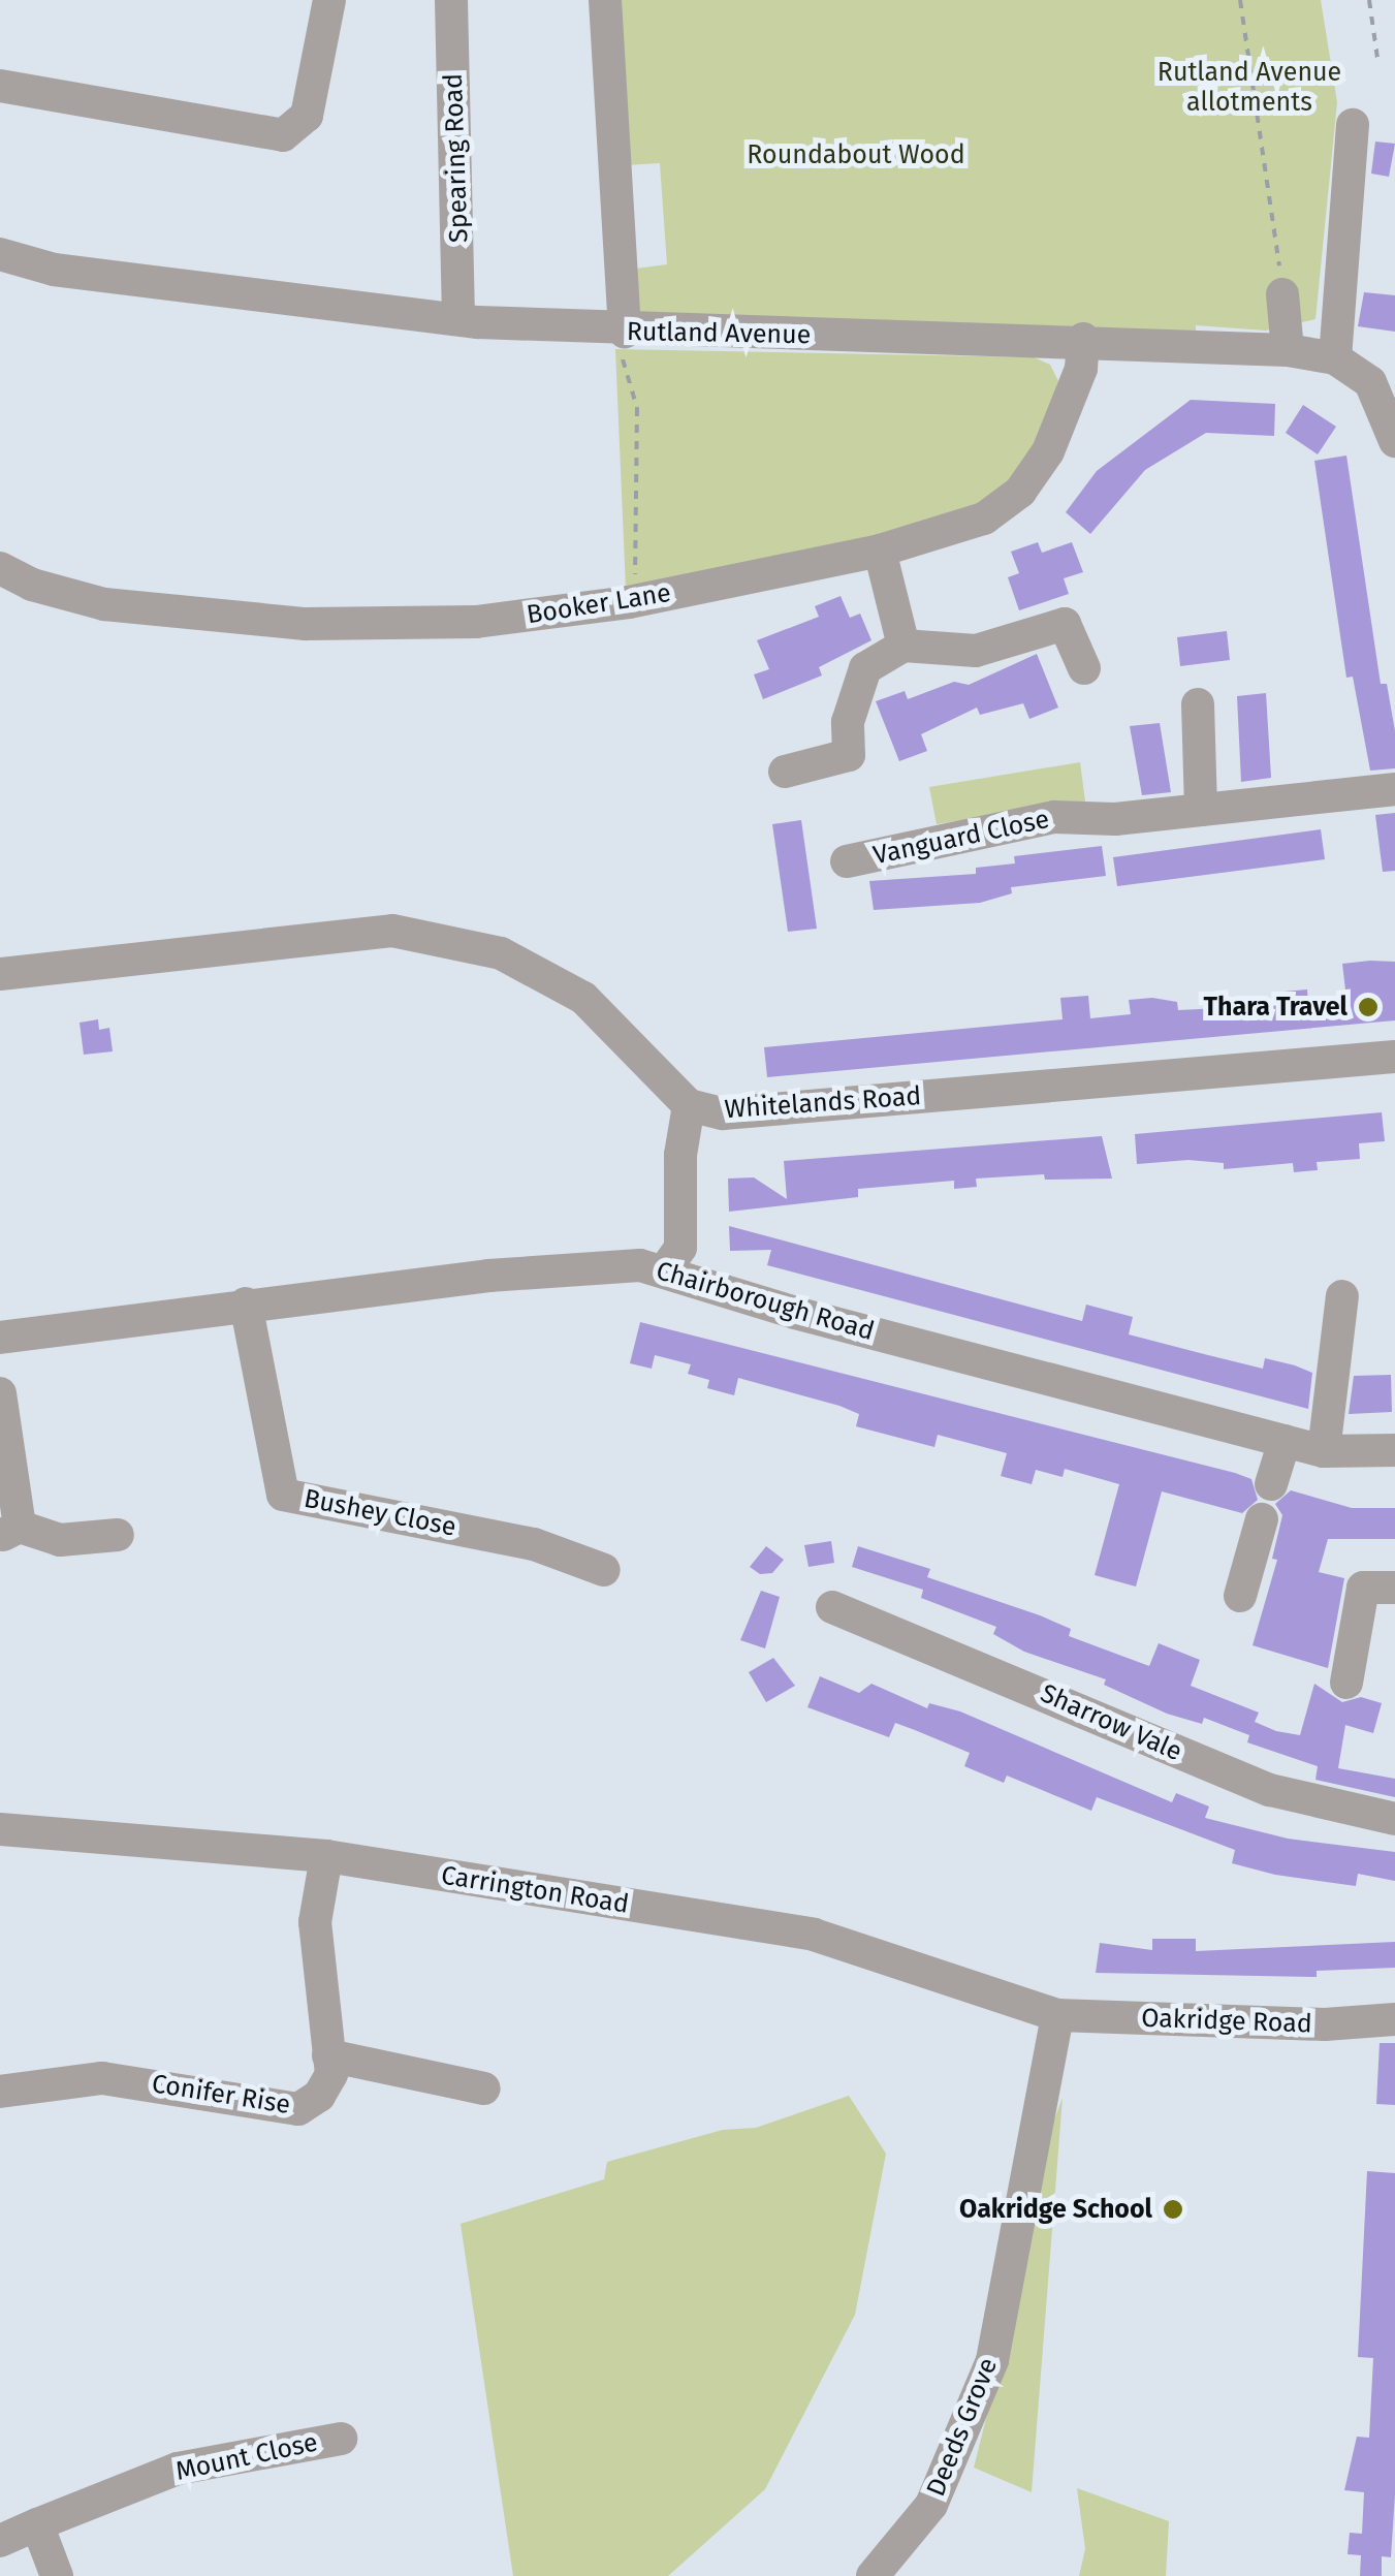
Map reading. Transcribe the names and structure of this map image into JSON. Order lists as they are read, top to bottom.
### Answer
{
  "streets": {
    "street": [
      "Spearing Road",
      "Rutland Avenue",
      "Booker Lane",
      "Vanguard Close",
      "Whitelands Road",
      "Chairborough Road",
      "Bushey Close",
      "Sharrow Vale",
      "Carrington Road",
      "Oakridge Road",
      "Conifer Rise",
      "Deeds Grove",
      "Mount Close"
    ]
  },
  "crossings": [
    ["Spearing Road", "Rutland Avenue"],
    ["Rutland Avenue", "Booker Lane"],
    ["Chairborough Road", "Bushey Close"],
    ["Carrington Road", "Oakridge Road"],
    ["Carrington Road", "Conifer Rise"],
    ["Carrington Road", "Deeds Grove"],
    ["Oakridge Road", "Deeds Grove"]
  ],
  "parks": ["Rutland Avenue allotments", "Roundabout Wood"],
  "places": ["Thara Travel", "Oakridge School"]
}
